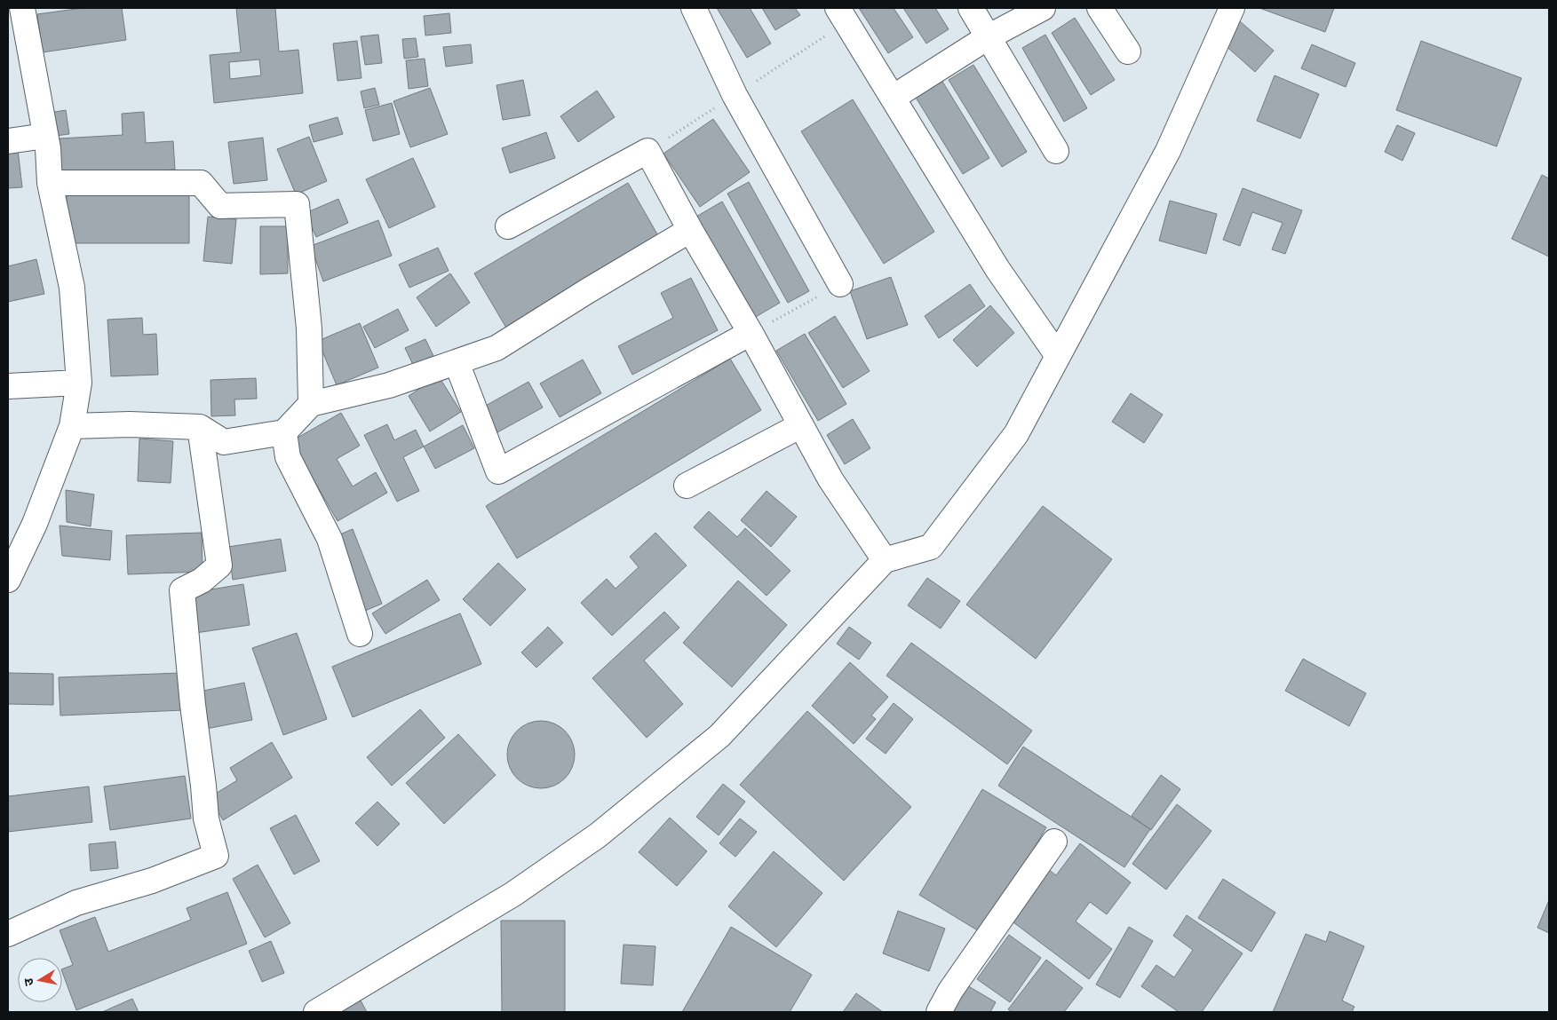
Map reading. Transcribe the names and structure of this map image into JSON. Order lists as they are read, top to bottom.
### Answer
{
  "north": "left"
}
